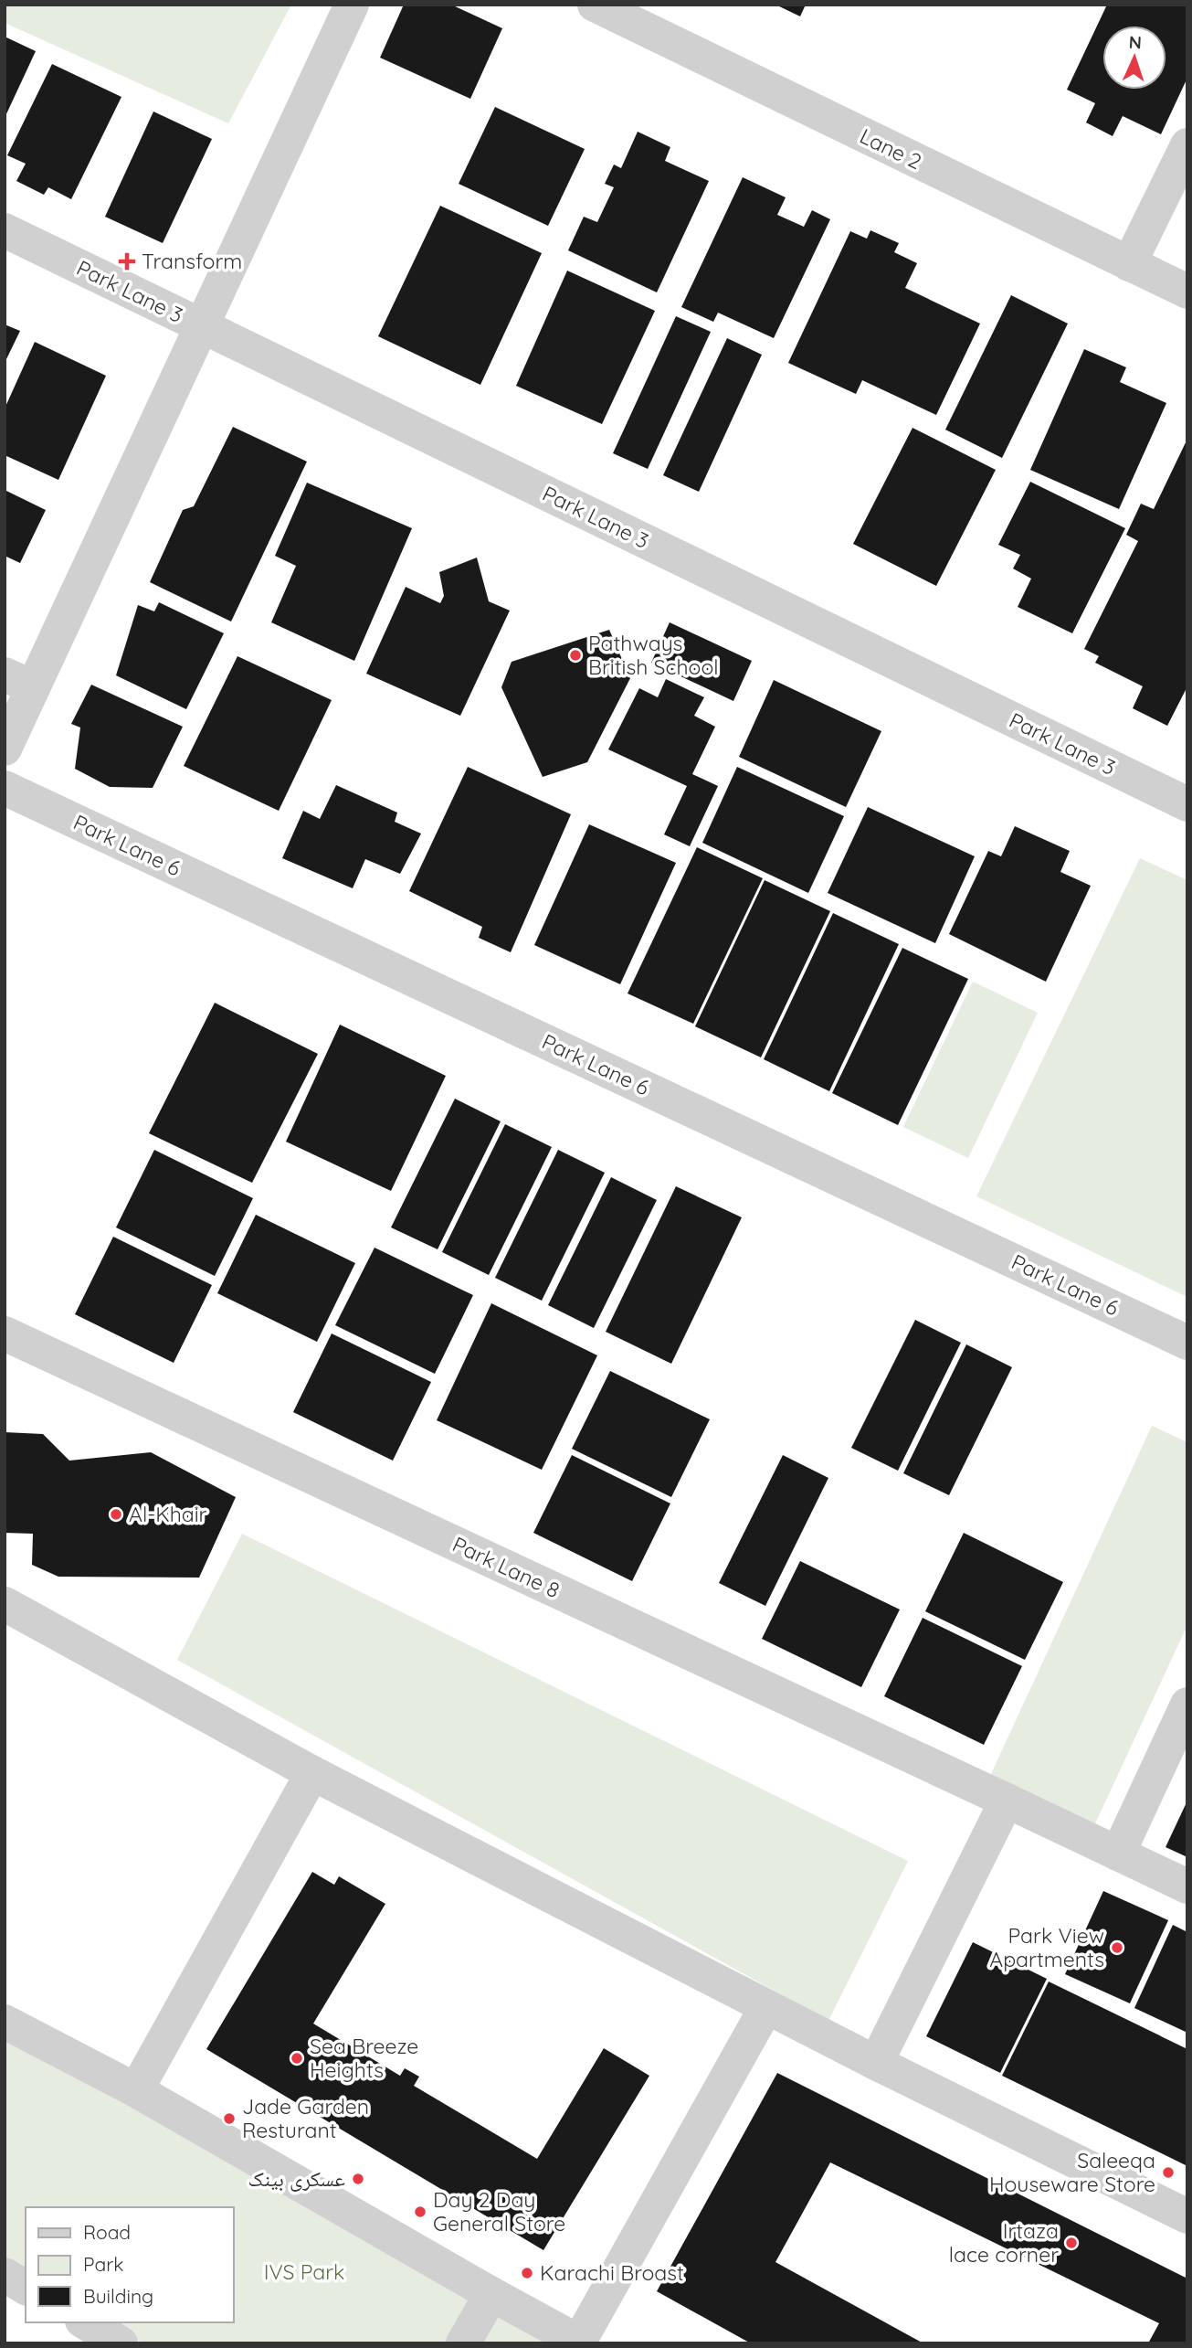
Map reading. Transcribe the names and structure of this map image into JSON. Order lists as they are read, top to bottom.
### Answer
{
  "streets": {
    "street": [
      "Lane 2",
      "Park Lane 3",
      "Park Lane 6",
      "Park Lane 8"
    ]
  },
  "parks": ["IVS Park"],
  "places": {
    "health": ["Transform"],
    "other": [
      "Pathways British School",
      "Al-Khair",
      "Park View Apartments",
      "Sea Breeze Heights",
      "Jade Garden Resturant",
      "Saleeqa Houseware Store",
      "عسکری بینک",
      "Day 2 Day General Store",
      "Irtaza lace corner",
      "Karachi Broast"
    ]
  },
  "legend": ["Road", "Park", "Building"],
  "north": "top"
}
